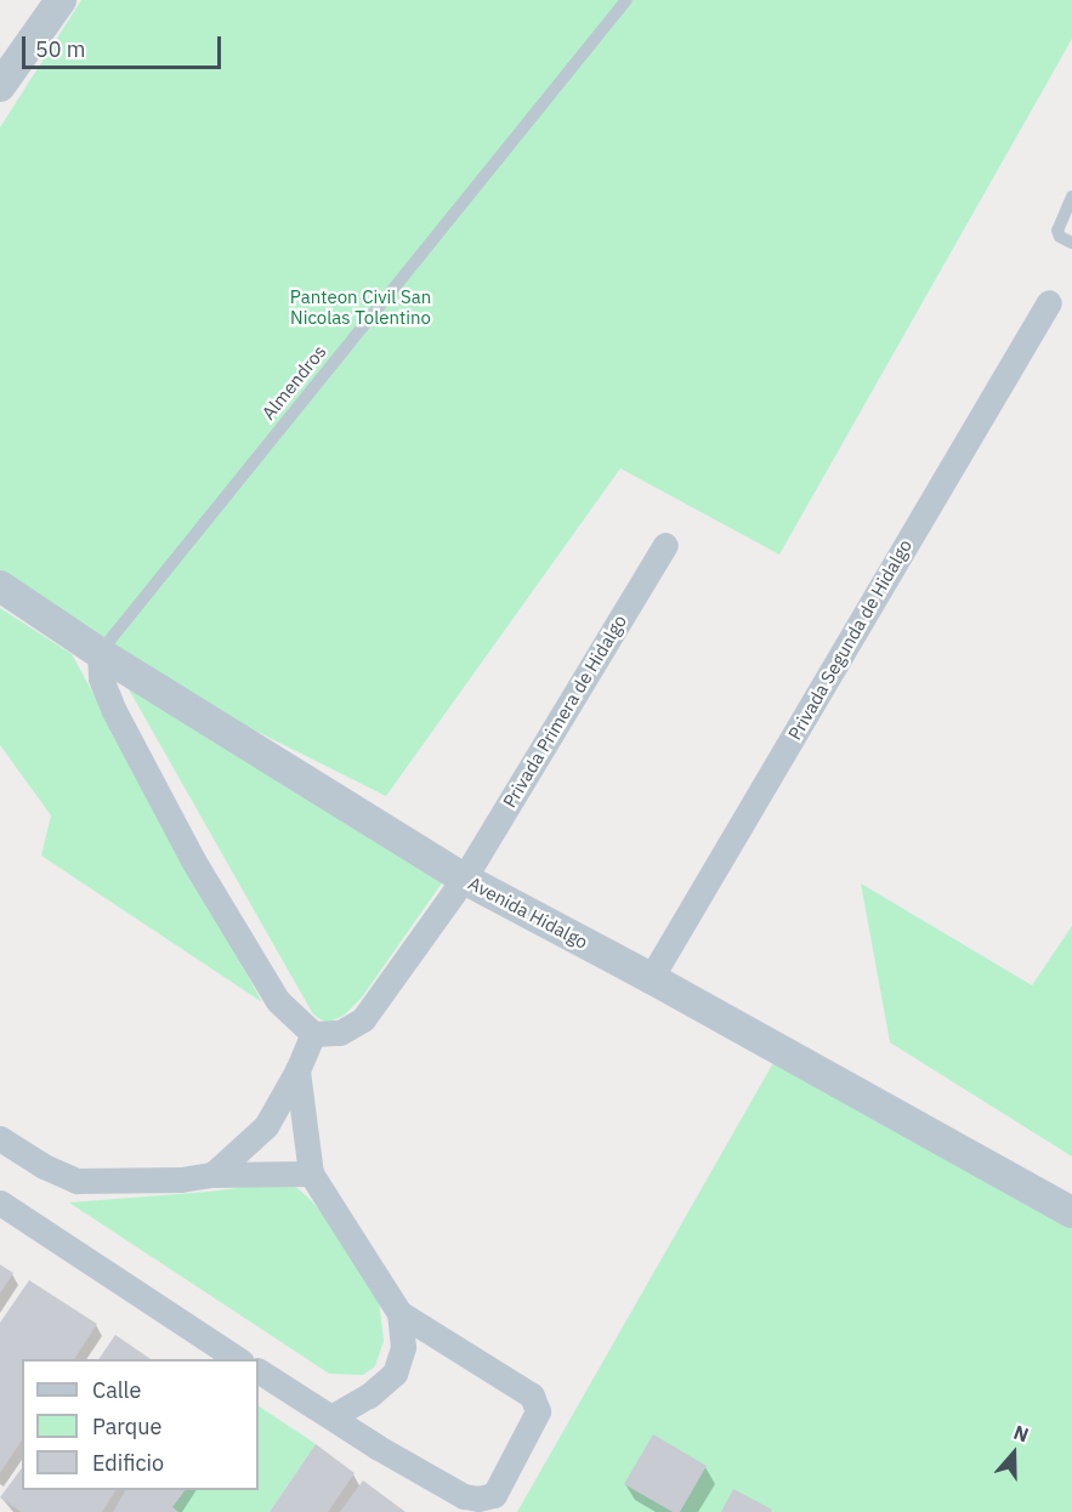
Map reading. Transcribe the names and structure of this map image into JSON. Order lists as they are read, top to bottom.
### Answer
{
  "streets": {
    "street": ["Privada Segunda de Hidalgo", "Privada Primera de Hidalgo", "Avenida Hidalgo"],
    "lane": ["Almendros"]
  },
  "crossings": [
    ["Almendros", "Avenida Hidalgo"],
    ["Privada Segunda de Hidalgo", "Avenida Hidalgo"],
    ["Privada Primera de Hidalgo", "Avenida Hidalgo"]
  ],
  "parks": ["Panteon Civil San Nicolas Tolentino"],
  "legend": ["Calle", "Parque", "Edificio"],
  "scale_bar": "50 m",
  "north": "top"
}
